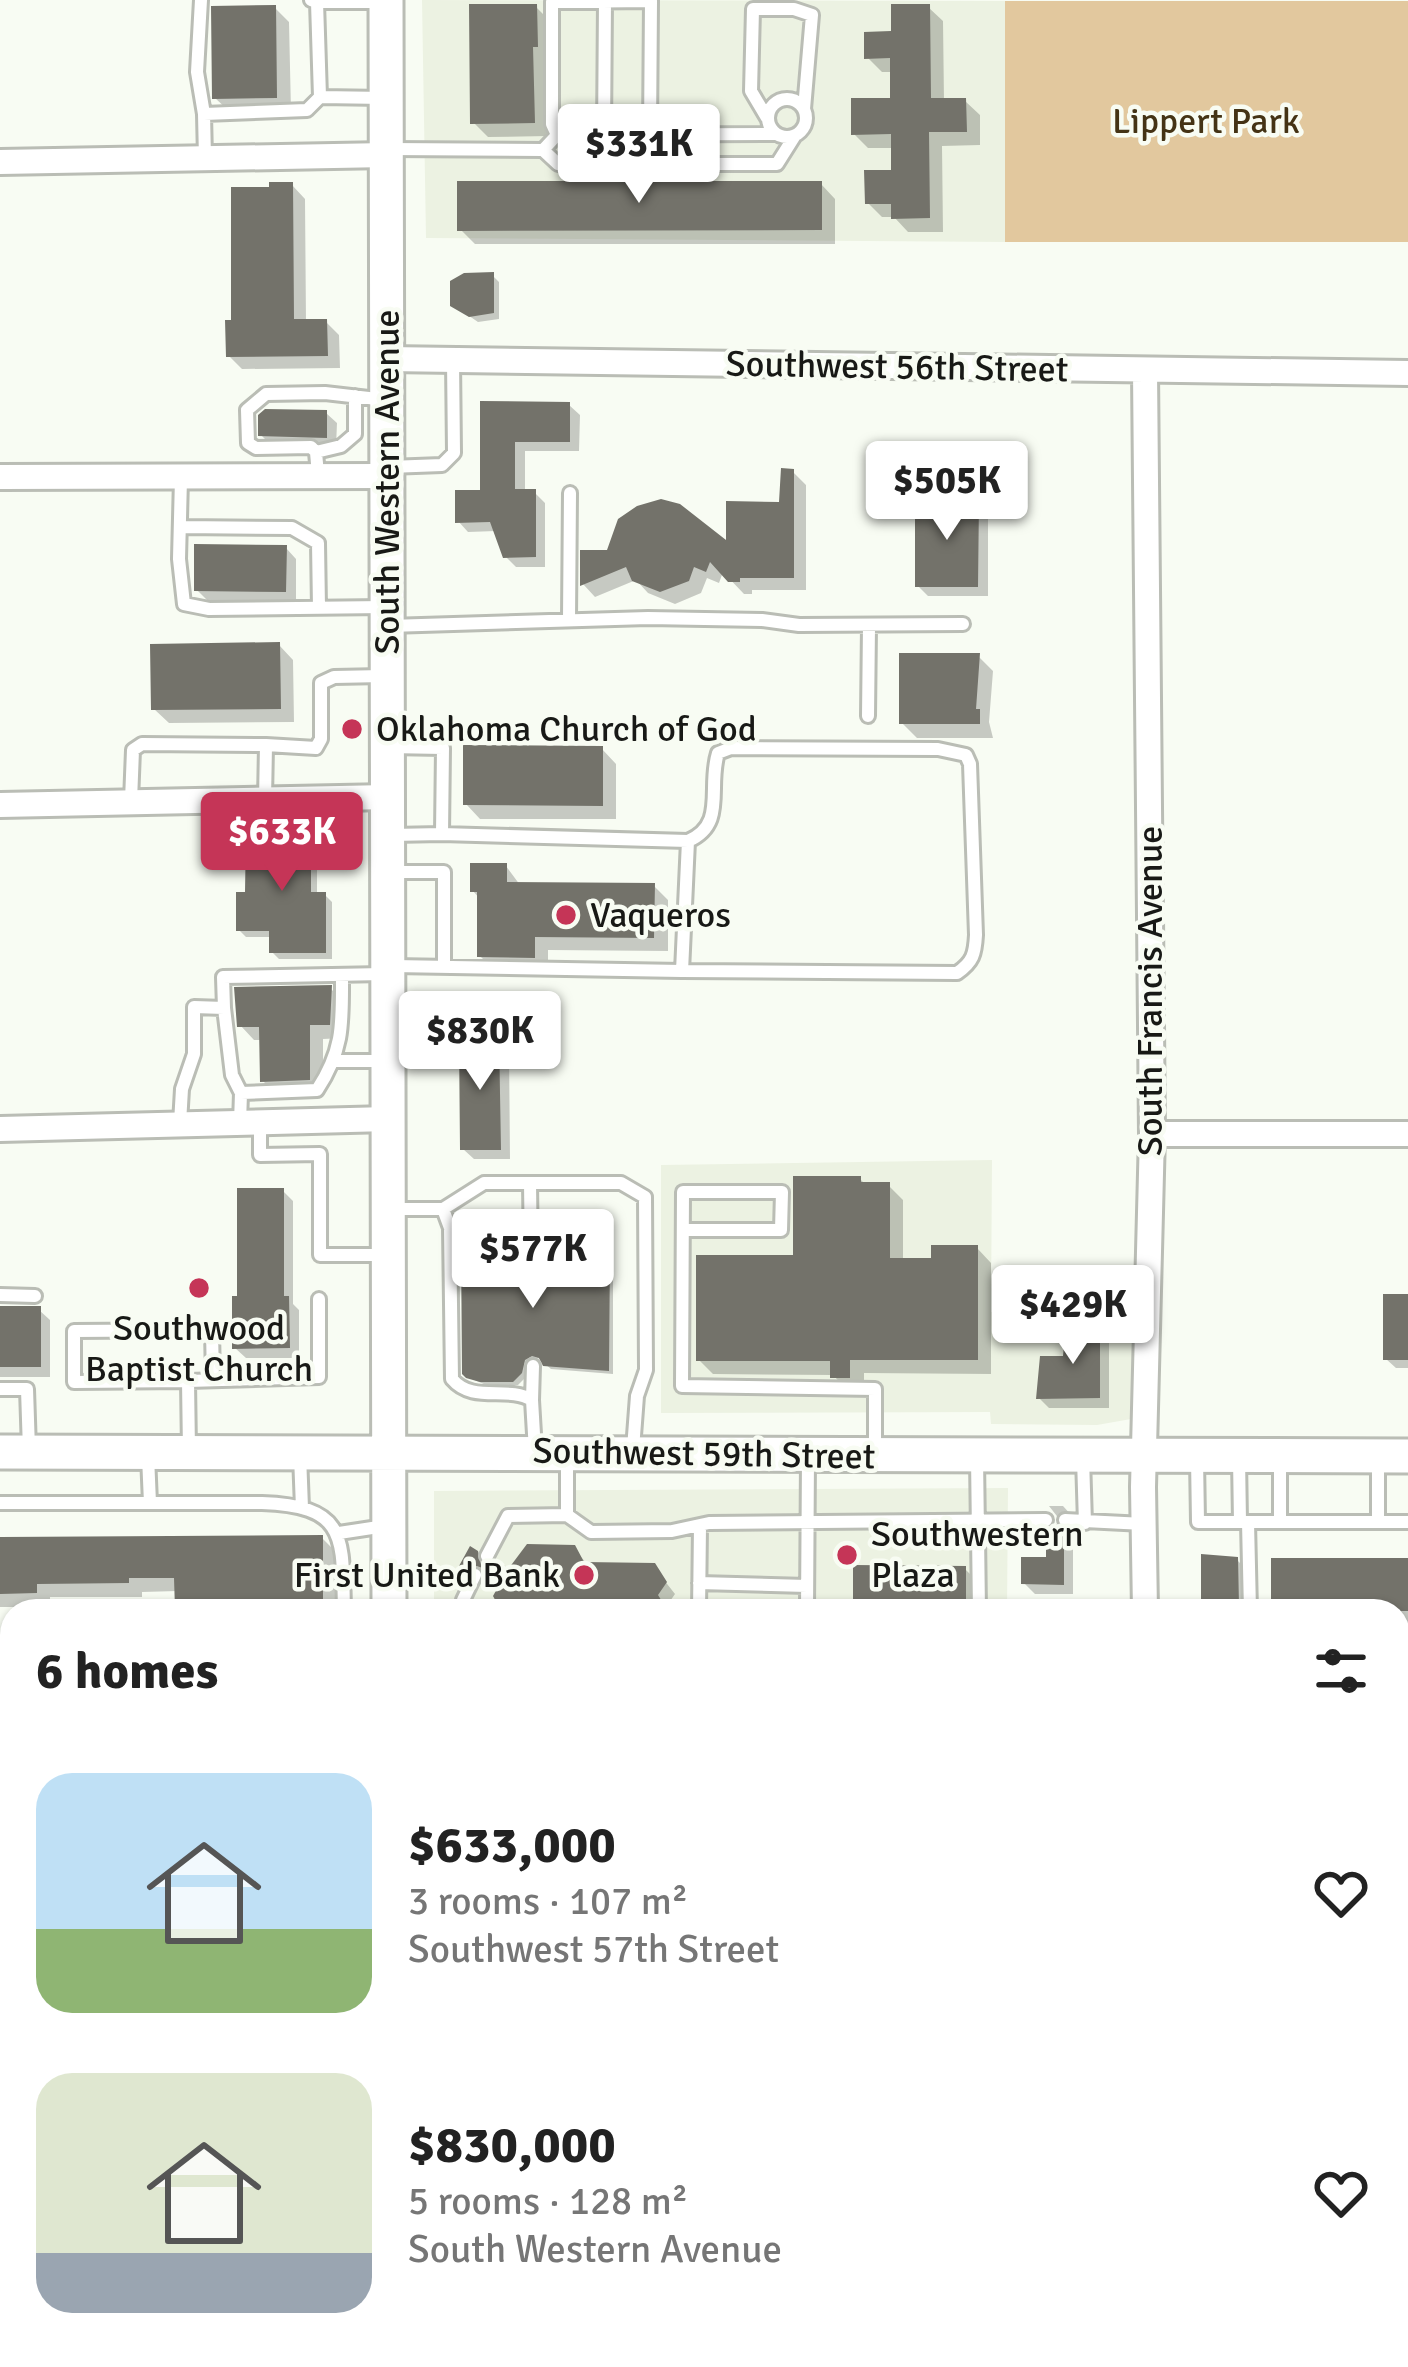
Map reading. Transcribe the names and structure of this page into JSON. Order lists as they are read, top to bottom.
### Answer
{
  "streets": {
    "main road": ["South Western Avenue", "Southwest 59th Street"],
    "street": ["Southwest 56th Street", "South Francis Avenue"]
  },
  "crossings": [
    ["Southwest 56th Street", "South Western Avenue"],
    ["Southwest 56th Street", "South Francis Avenue"],
    ["South Western Avenue", "Southwest 59th Street"],
    ["South Francis Avenue", "Southwest 59th Street"]
  ],
  "parks": ["Lippert Park"],
  "places": [
    "Oklahoma Church of God",
    "Vaqueros",
    "Southwood Baptist Church",
    "Southwestern Plaza",
    "First United Bank"
  ],
  "page": {
    "price": [
      "$331K",
      "$505K",
      "$633K",
      "$830K",
      "$577K",
      "$429K"
    ],
    "heading": "6 homes",
    "list": [
      {
        "name": "$633,000",
        "note": "3 rooms · 107 m² · Southwest 57th Street"
      },
      {
        "name": "$830,000",
        "note": "5 rooms · 128 m² · South Western Avenue"
      }
    ]
  }
}
